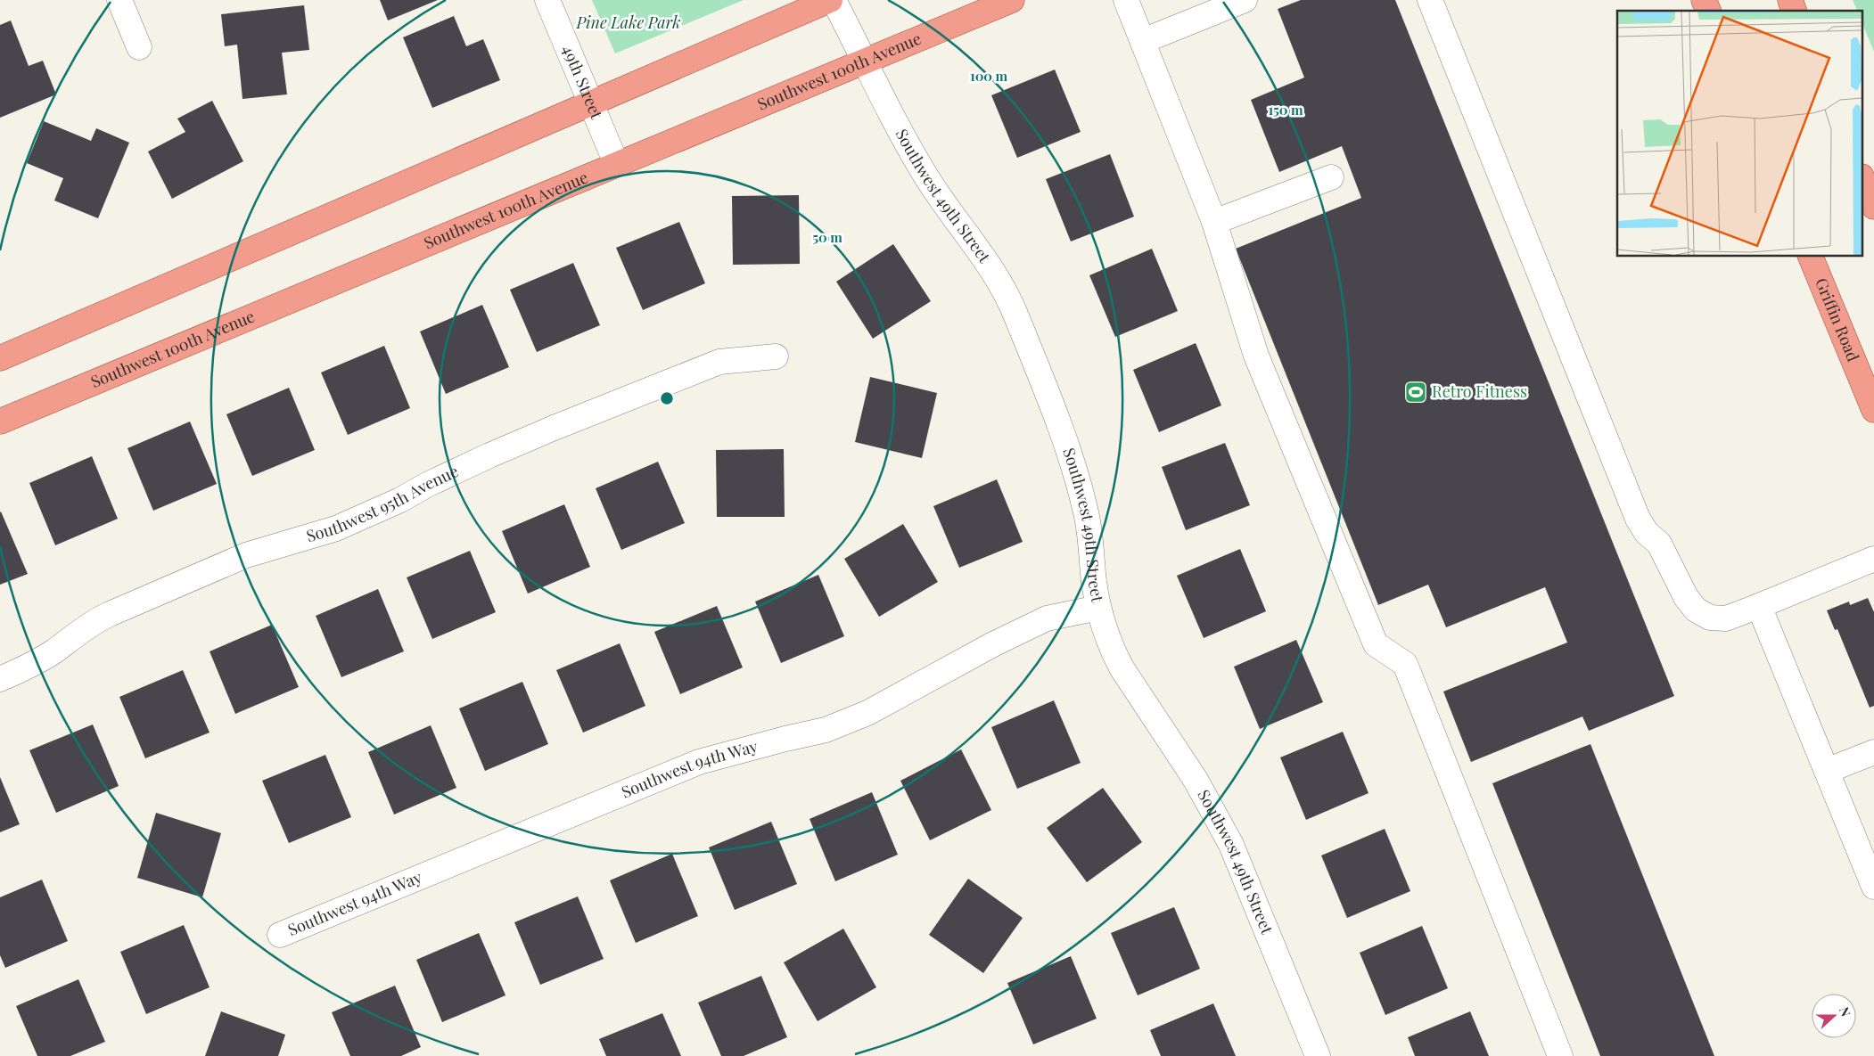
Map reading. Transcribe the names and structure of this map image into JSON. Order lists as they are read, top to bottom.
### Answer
{
  "streets": {
    "main road": ["Southwest 100th Avenue", "Griffin Road"],
    "street": [
      "49th Street",
      "Southwest 49th Street",
      "Southwest 95th Avenue",
      "Southwest 94th Way"
    ]
  },
  "crossings": [
    ["Southwest 100th Avenue", "49th Street"],
    ["Southwest 100th Avenue", "Southwest 49th Street"],
    ["Southwest 49th Street", "Southwest 94th Way"]
  ],
  "parks": ["Pine Lake Park"],
  "places": {
    "sports": ["Retro Fitness"]
  },
  "north": "right",
  "rings": ["100 m", "150 m", "50 m"]
}
